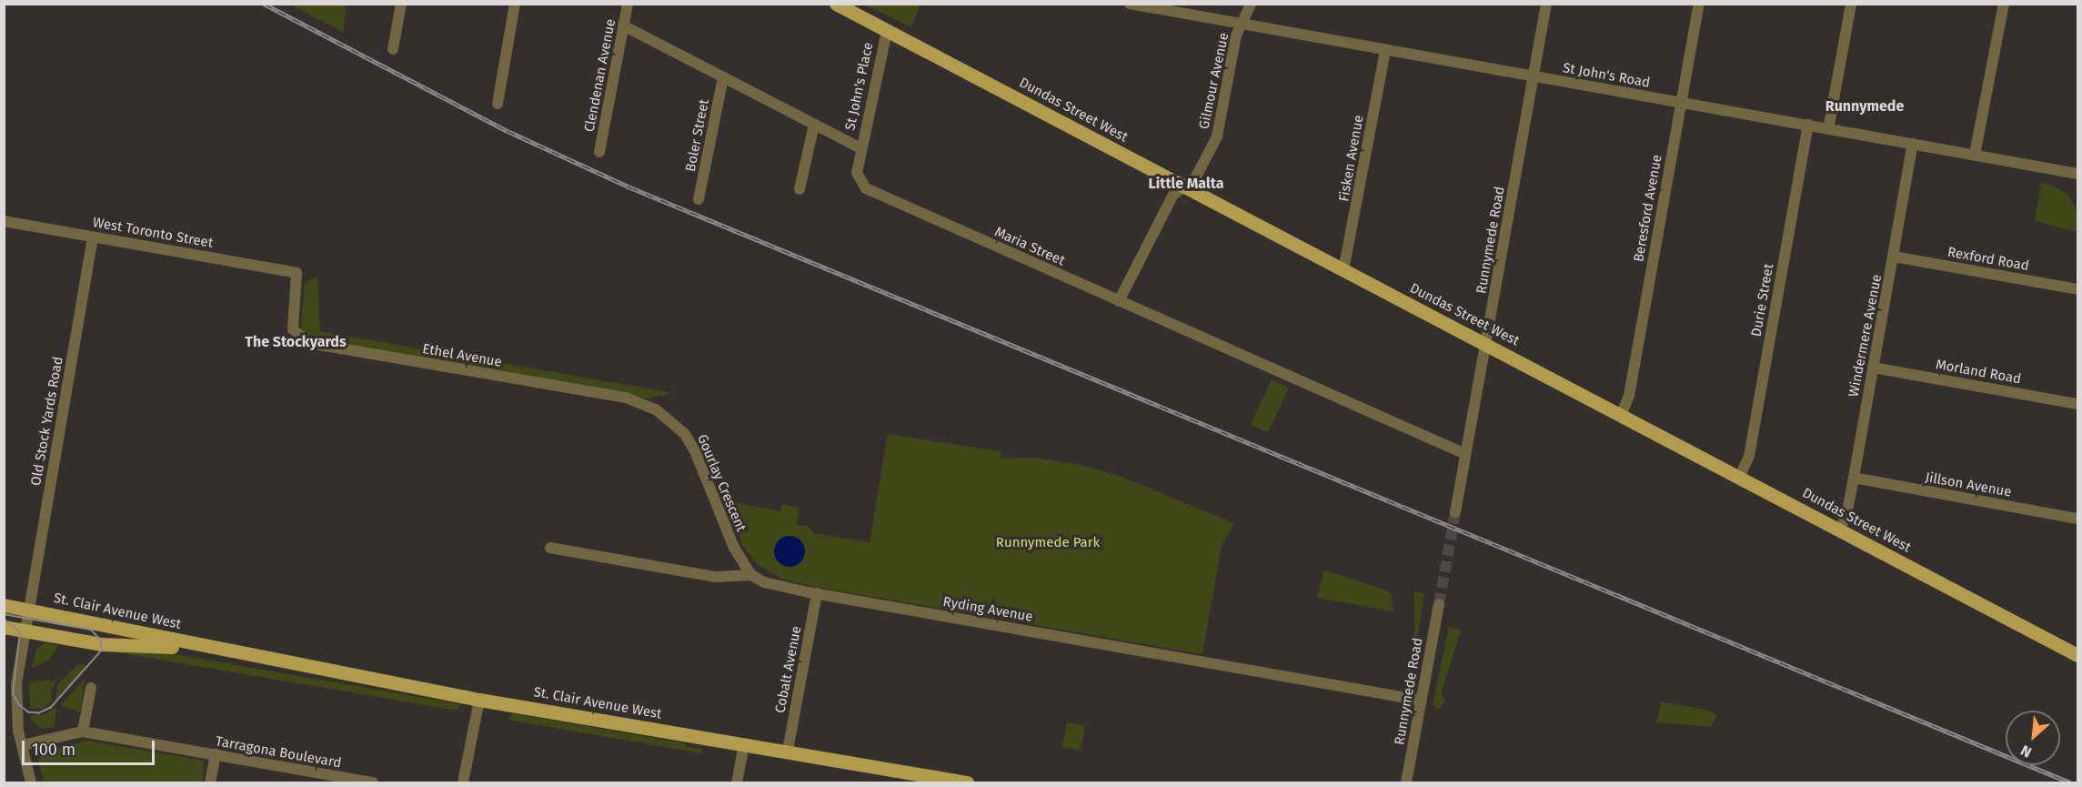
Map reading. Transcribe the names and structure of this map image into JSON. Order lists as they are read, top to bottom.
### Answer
{
  "streets": {
    "main road": ["Dundas Street West", "St. Clair Avenue West"],
    "street": [
      "Clendenan Avenue",
      "St John's Road",
      "Gilmour Avenue",
      "St John's Place",
      "Boler Street",
      "Fisken Avenue",
      "Beresford Avenue",
      "West Toronto Street",
      "Runnymede Road",
      "Maria Street",
      "Rexford Road",
      "Durie Street",
      "Windermere Avenue",
      "Ethel Avenue",
      "Morland Road",
      "Old Stock Yards Road",
      "Gourlay Crescent",
      "Jillson Avenue",
      "Ryding Avenue",
      "Cobalt Avenue",
      "Tarragona Boulevard"
    ]
  },
  "crossings": [
    ["St John's Road", "Gilmour Avenue"],
    ["St John's Road", "Fisken Avenue"],
    ["St John's Road", "Beresford Avenue"],
    ["St John's Road", "Runnymede Road"],
    ["St John's Road", "Durie Street"],
    ["St John's Road", "Windermere Avenue"],
    ["Gilmour Avenue", "Dundas Street West"],
    ["Gilmour Avenue", "Maria Street"],
    ["St John's Place", "Dundas Street West"],
    ["St John's Place", "Maria Street"],
    ["Dundas Street West", "Fisken Avenue"],
    ["Dundas Street West", "Beresford Avenue"],
    ["Dundas Street West", "Runnymede Road"],
    ["Dundas Street West", "Durie Street"],
    ["Dundas Street West", "Windermere Avenue"],
    ["West Toronto Street", "Ethel Avenue"],
    ["West Toronto Street", "Old Stock Yards Road"],
    ["Runnymede Road", "Maria Street"],
    ["Runnymede Road", "Ryding Avenue"],
    ["Rexford Road", "Windermere Avenue"],
    ["Windermere Avenue", "Morland Road"],
    ["Windermere Avenue", "Jillson Avenue"],
    ["Ethel Avenue", "Gourlay Crescent"],
    ["Old Stock Yards Road", "St. Clair Avenue West"],
    ["Gourlay Crescent", "Ryding Avenue"],
    ["Ryding Avenue", "Cobalt Avenue"],
    ["St. Clair Avenue West", "Cobalt Avenue"]
  ],
  "districts": ["Runnymede", "Little Malta", "The Stockyards"],
  "parks": ["Runnymede Park"],
  "scale_bar": "100 m",
  "north": "bottom left"
}
